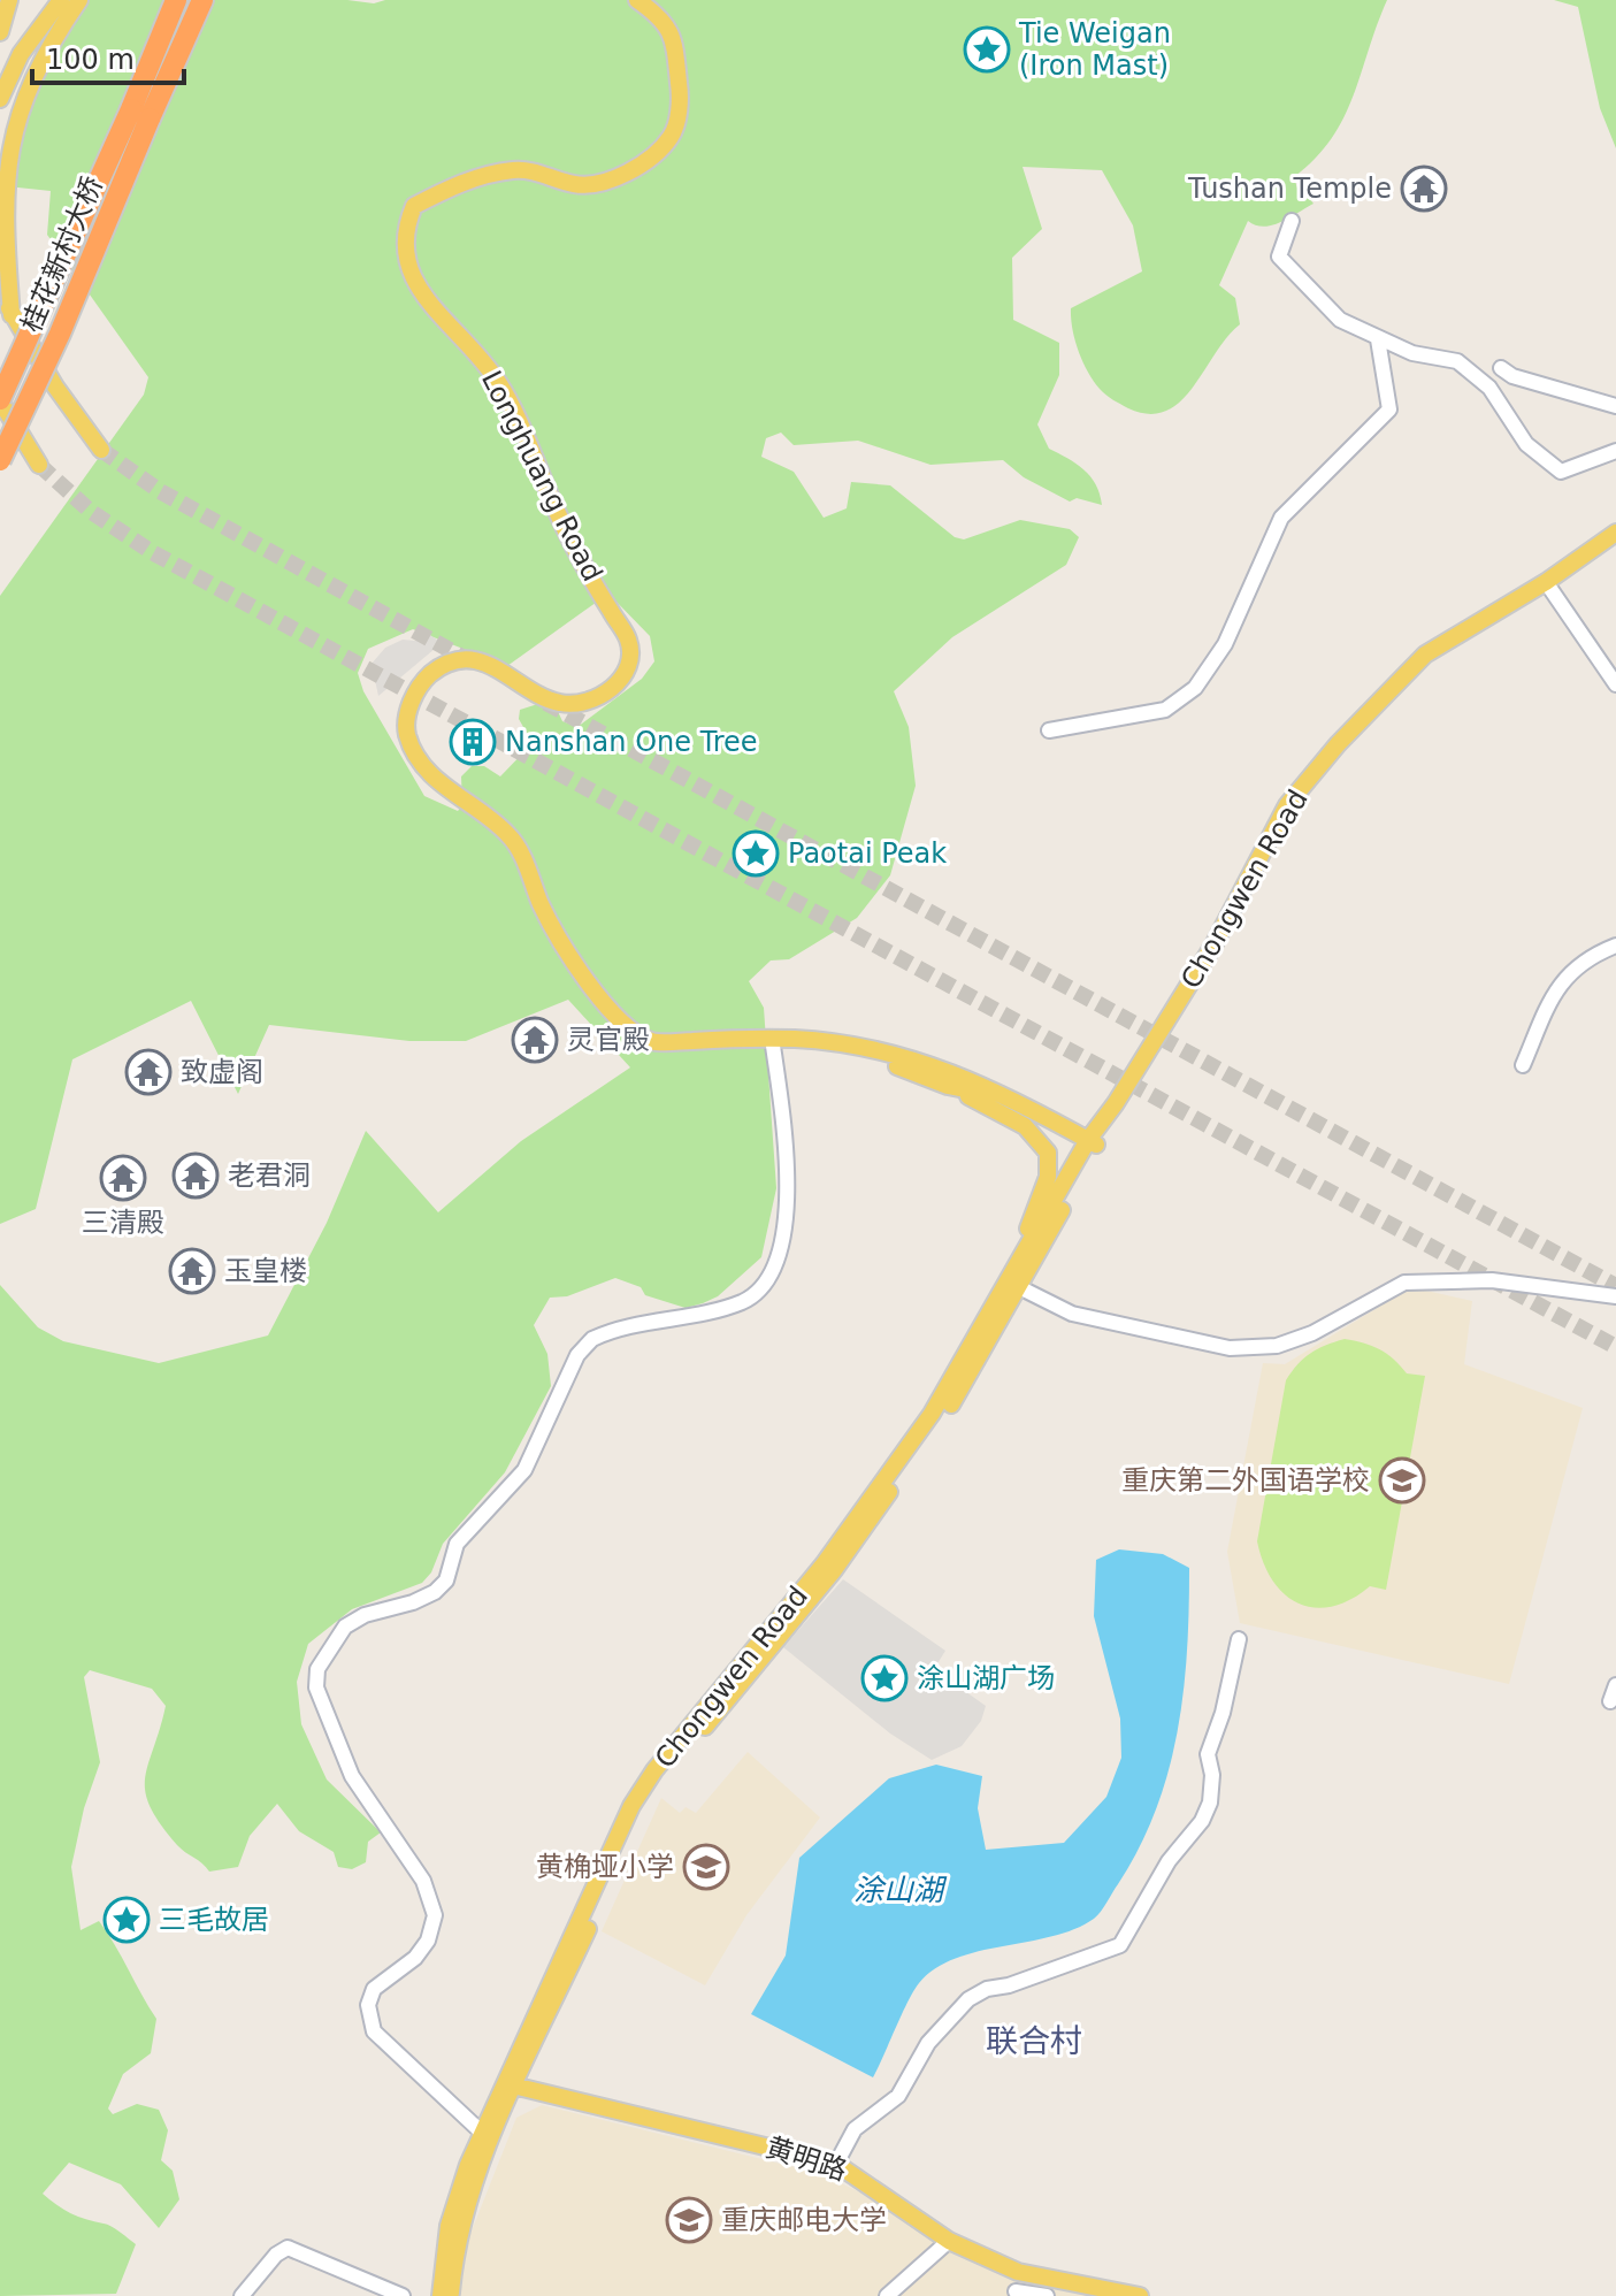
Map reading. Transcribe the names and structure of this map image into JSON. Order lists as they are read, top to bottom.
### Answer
{
  "streets": {
    "highway": ["桂花新村大桥"],
    "main road": ["Longhuang Road", "Chongwen Road", "黄明路"]
  },
  "crossings": [
    ["Longhuang Road", "Chongwen Road"],
    ["Chongwen Road", "黄明路"]
  ],
  "districts": ["联合村"],
  "water": ["涂山湖"],
  "places": {
    "place": [
      "Tie Weigan (Iron Mast)",
      "Paotai Peak",
      "涂山湖广场",
      "三毛故居"
    ],
    "temple": [
      "Tushan Temple",
      "灵官殿",
      "致虚阁",
      "老君洞",
      "三清殿",
      "玉皇楼"
    ],
    "building": ["Nanshan One Tree"],
    "school or university": ["重庆第二外国语学校", "黄桷垭小学", "重庆邮电大学"]
  },
  "scale_bar": "100 m"
}
